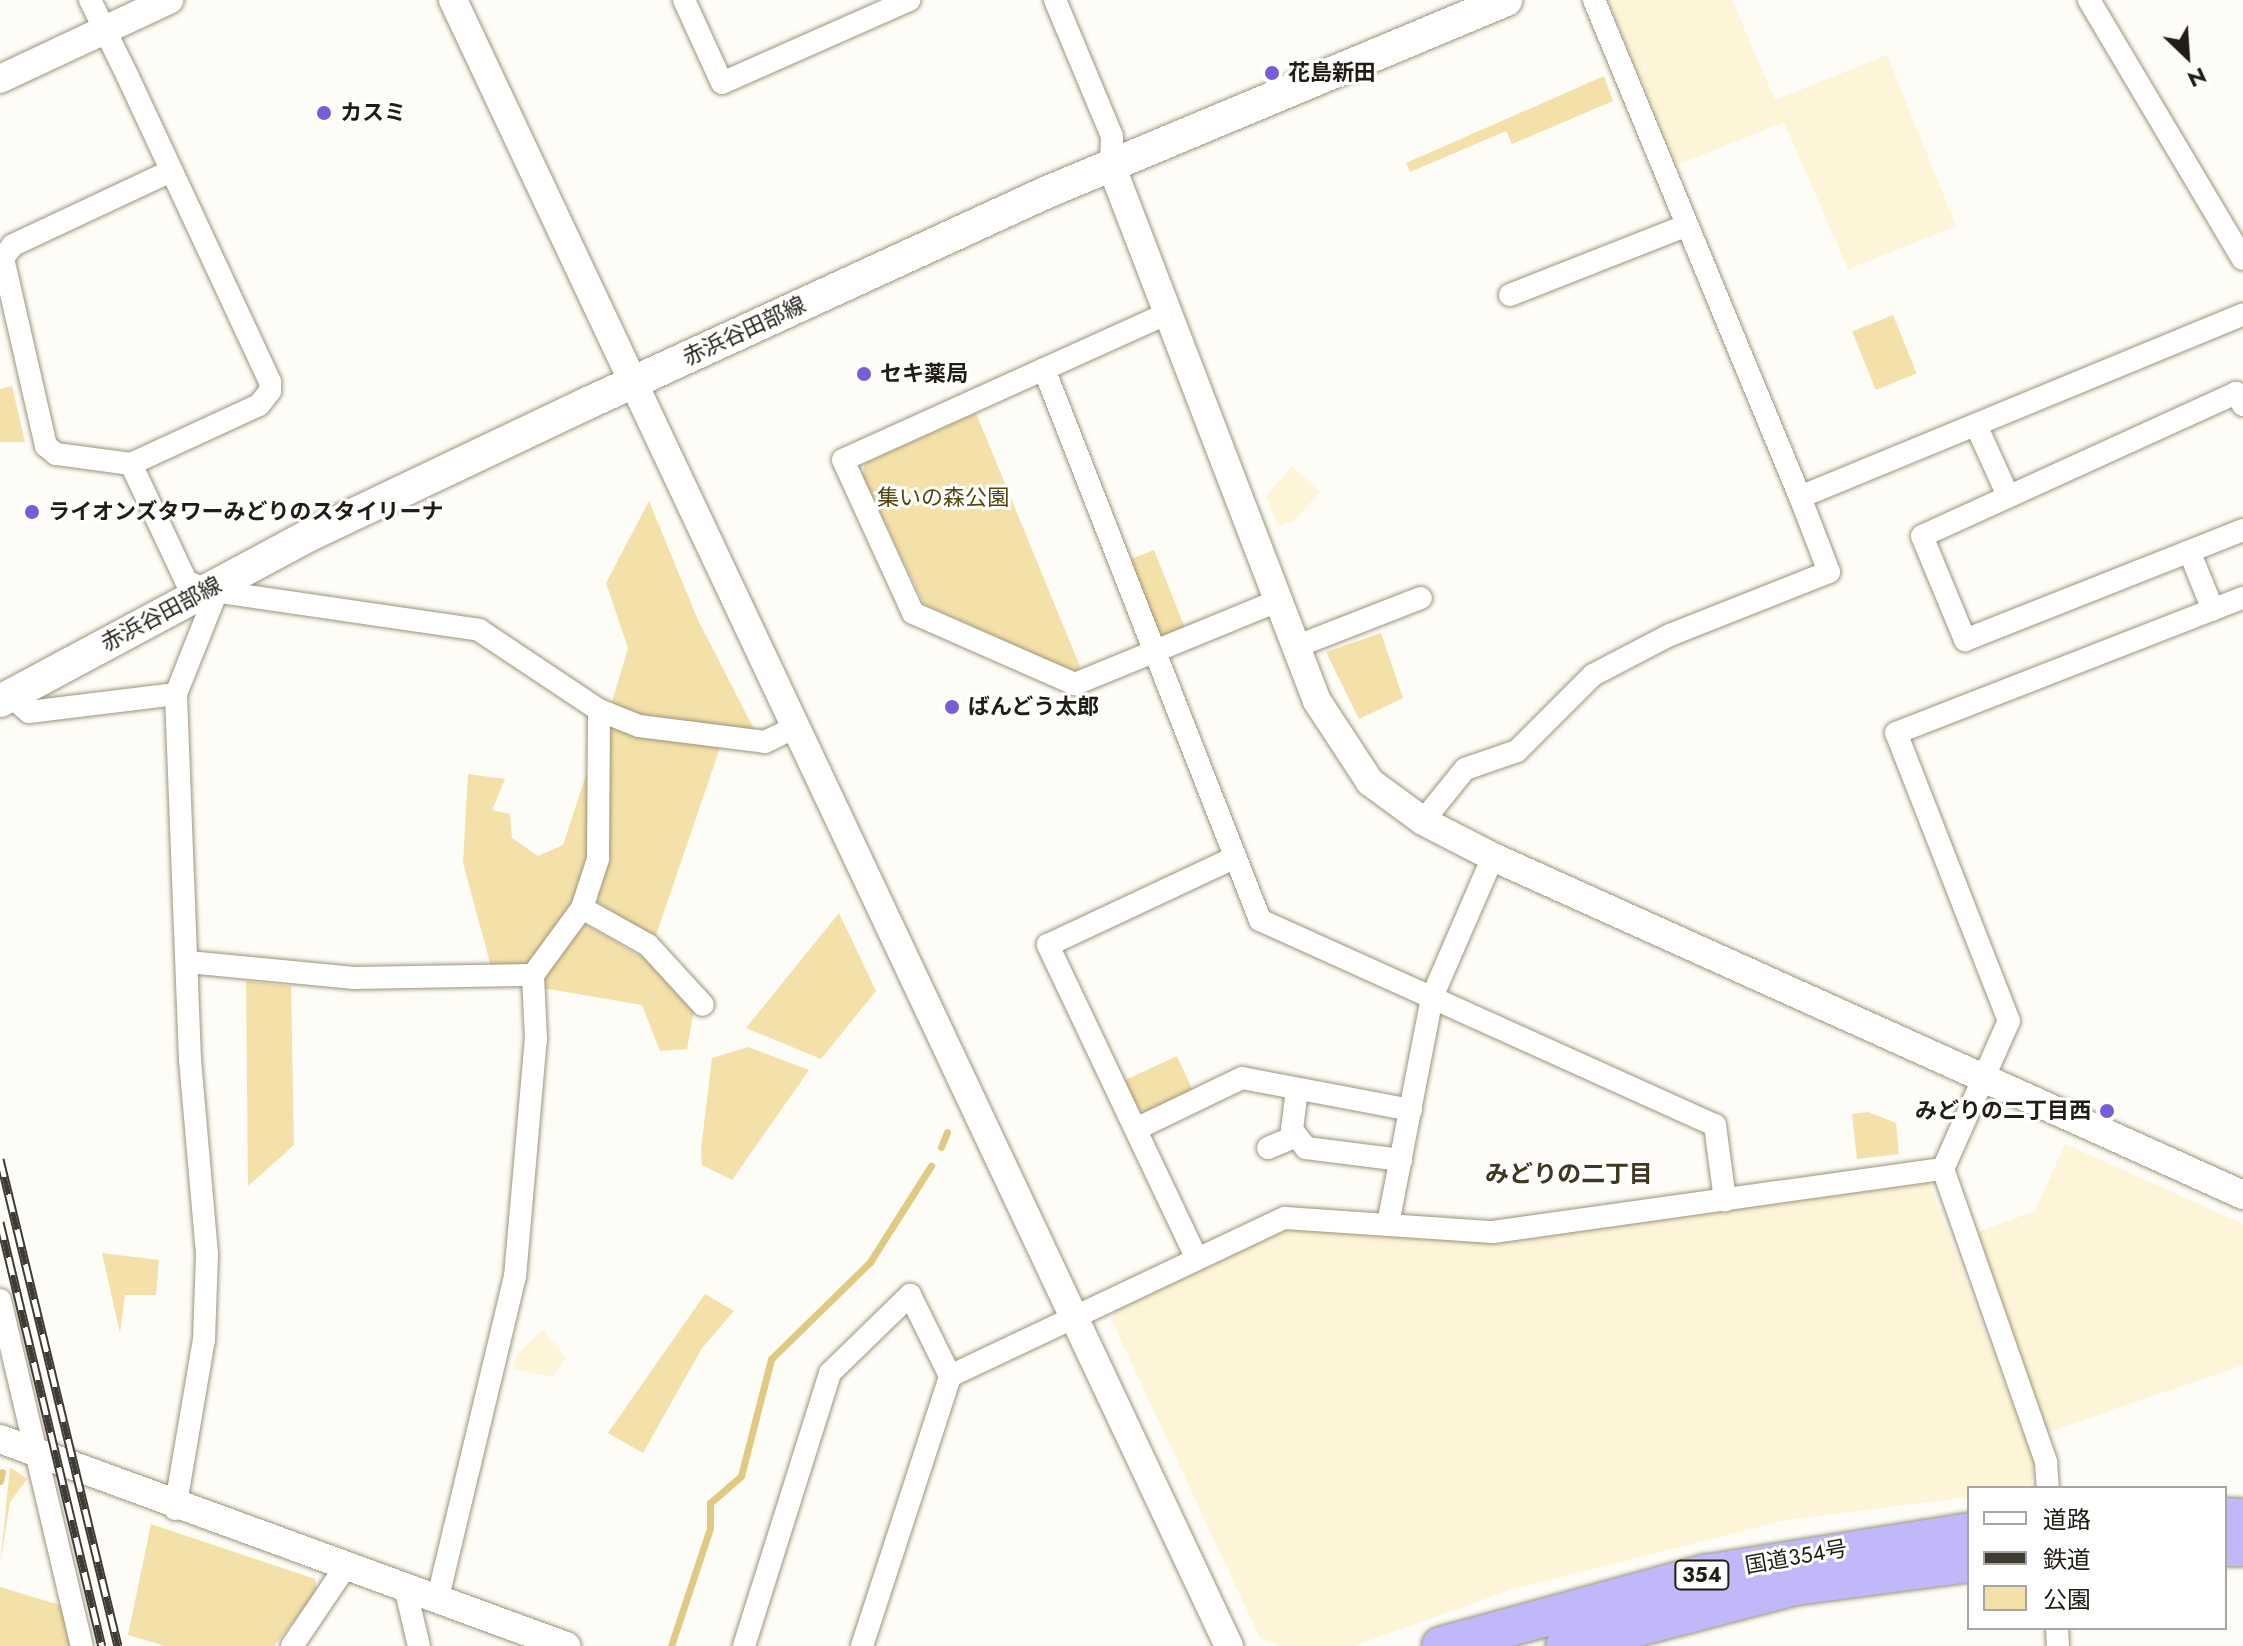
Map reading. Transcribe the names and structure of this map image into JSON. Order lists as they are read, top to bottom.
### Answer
{
  "streets": {
    "highway": ["国道354号", "354"],
    "main road": ["赤浜谷田部線"]
  },
  "districts": ["みどりの二丁目"],
  "parks": ["集いの森公園"],
  "places": [
    "花島新田",
    "カスミ",
    "セキ薬局",
    "ライオンズタワーみどりのスタイリーナ",
    "ばんどう太郎",
    "みどりの二丁目西"
  ],
  "legend": ["道路", "鉄道", "公園"],
  "north": "bottom right"
}
